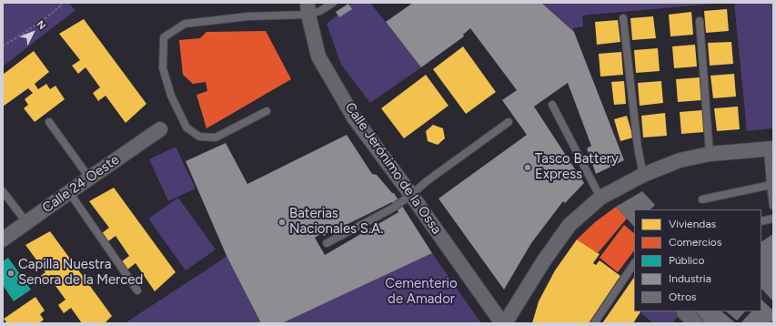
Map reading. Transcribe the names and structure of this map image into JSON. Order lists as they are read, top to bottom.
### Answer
{
  "streets": {
    "street": ["Calle Jerónimo de la Ossa", "Calle 24 Oeste"]
  },
  "parks": ["Cementerio de Amador"],
  "places": ["Tasco Battery Express", "Baterias Nacionales S.A.", "Capilla Nuestra Senora de la Merced"],
  "legend": [
    "Viviendas",
    "Comercios",
    "Público",
    "Industria",
    "Otros"
  ],
  "north": "top right"
}
